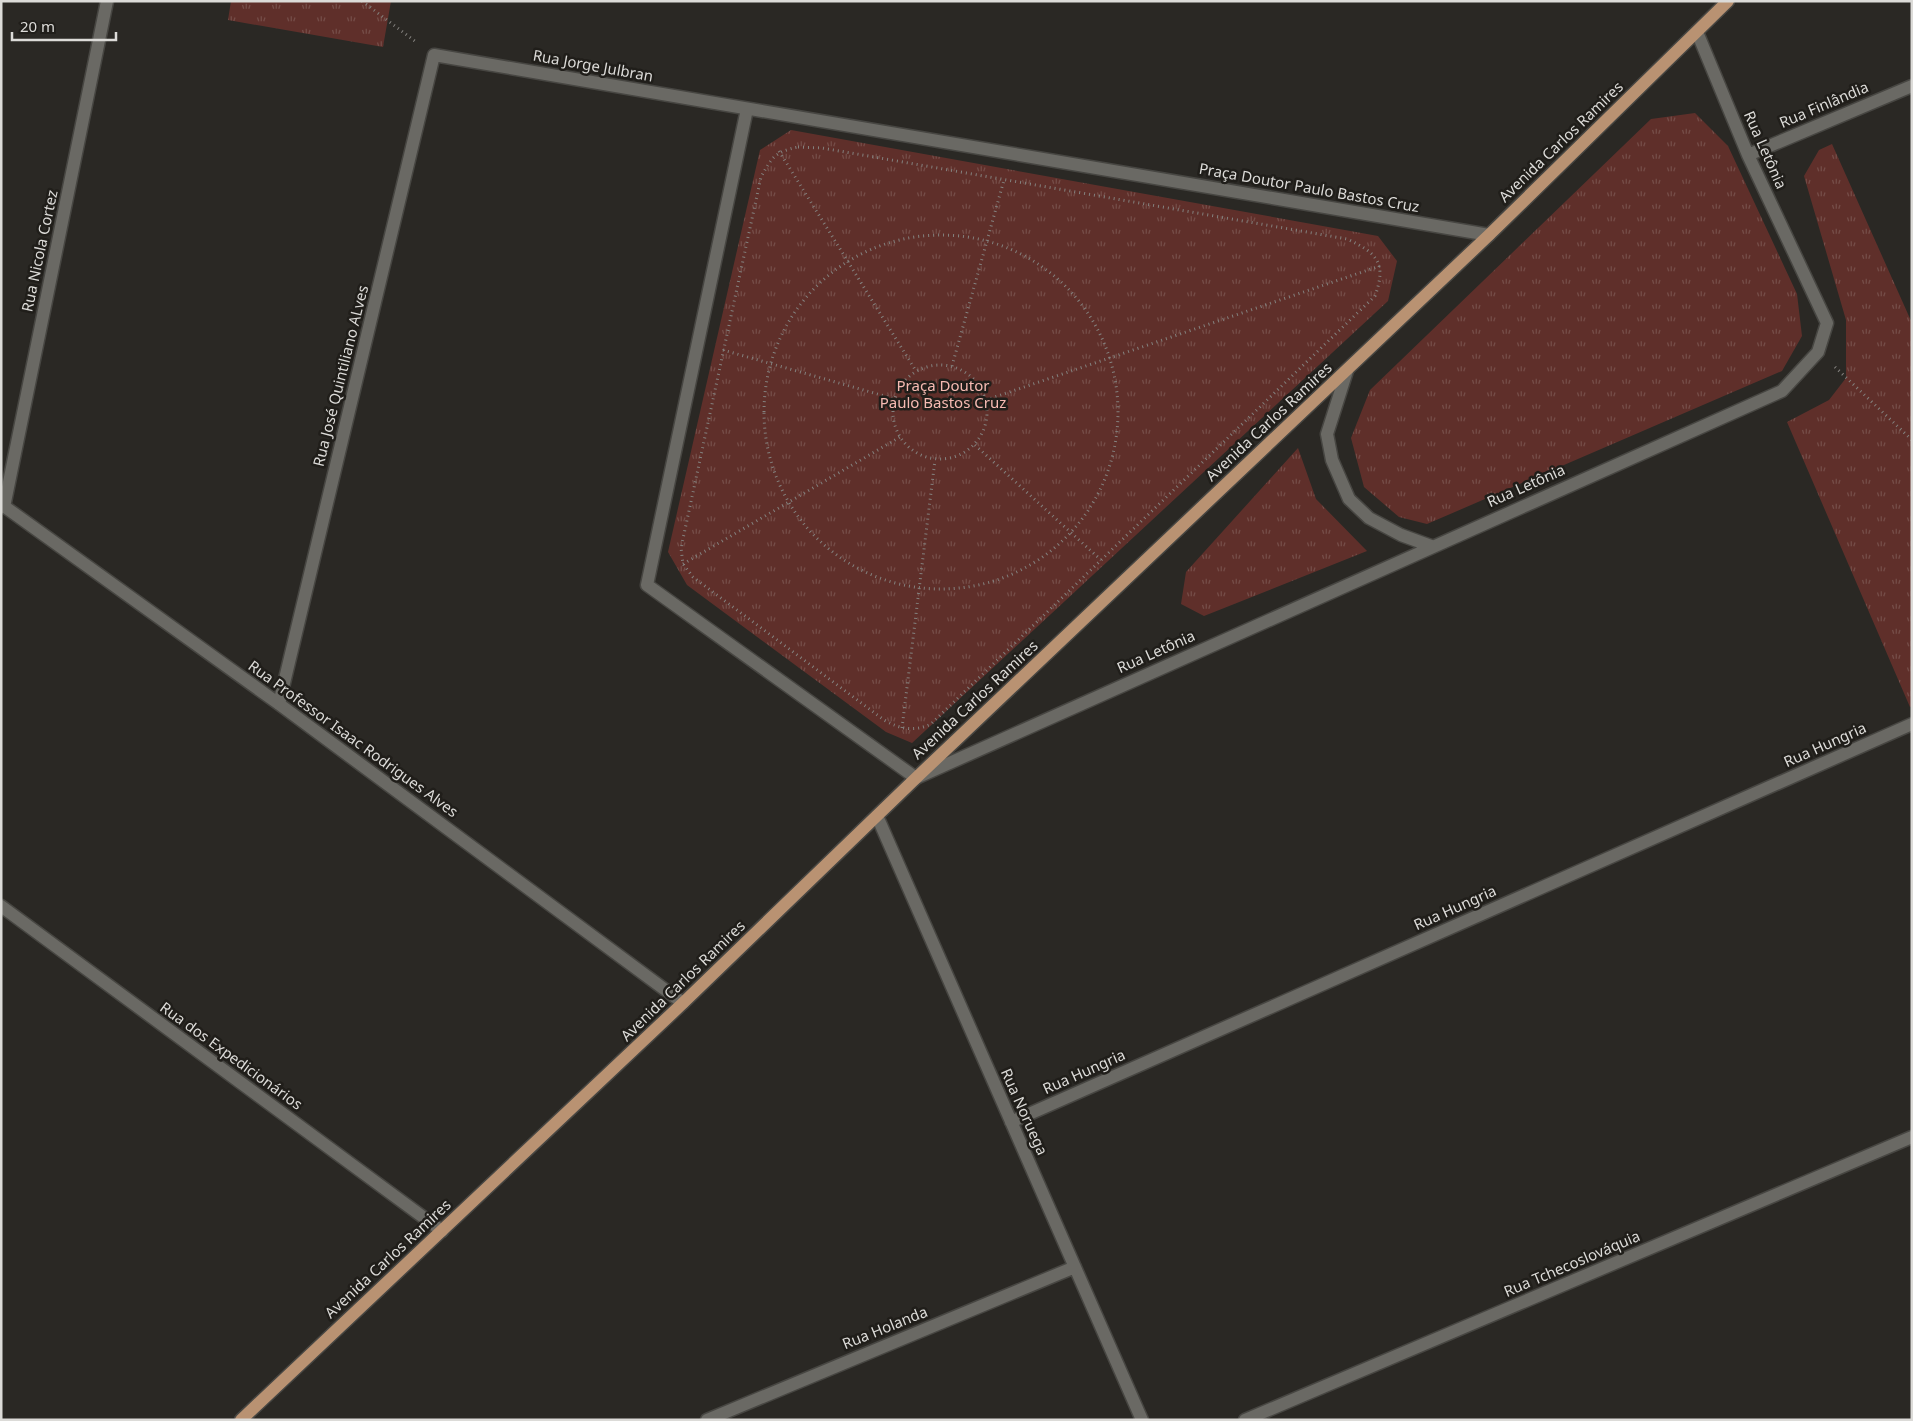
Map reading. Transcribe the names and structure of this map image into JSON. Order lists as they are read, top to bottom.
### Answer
{
  "streets": {
    "main road": ["Avenida Carlos Ramires"],
    "street": [
      "Rua Jorge Julbran",
      "Rua Finlândia",
      "Rua Letônia",
      "Praça Doutor Paulo Bastos Cruz",
      "Rua Nicola Cortez",
      "Rua José Quintiliano ALves",
      "Rua Professor Isaac Rodrigues Alves",
      "Rua Hungria",
      "Rua dos Expedicionários",
      "Rua Noruega",
      "Rua Tchecoslováquia",
      "Rua Holanda"
    ]
  },
  "crossings": [
    ["Rua Jorge Julbran", "Praça Doutor Paulo Bastos Cruz"],
    ["Rua Jorge Julbran", "Rua José Quintiliano ALves"],
    ["Rua Finlândia", "Rua Letônia"],
    ["Avenida Carlos Ramires", "Rua Letônia"],
    ["Avenida Carlos Ramires", "Praça Doutor Paulo Bastos Cruz"],
    ["Avenida Carlos Ramires", "Rua Professor Isaac Rodrigues Alves"],
    ["Avenida Carlos Ramires", "Rua dos Expedicionários"],
    ["Avenida Carlos Ramires", "Rua Noruega"],
    ["Rua Nicola Cortez", "Rua Professor Isaac Rodrigues Alves"],
    ["Rua José Quintiliano ALves", "Rua Professor Isaac Rodrigues Alves"],
    ["Rua Hungria", "Rua Noruega"],
    ["Rua Noruega", "Rua Holanda"]
  ],
  "parks": ["Praça Doutor Paulo Bastos Cruz"],
  "scale_bar": "20 m"
}
